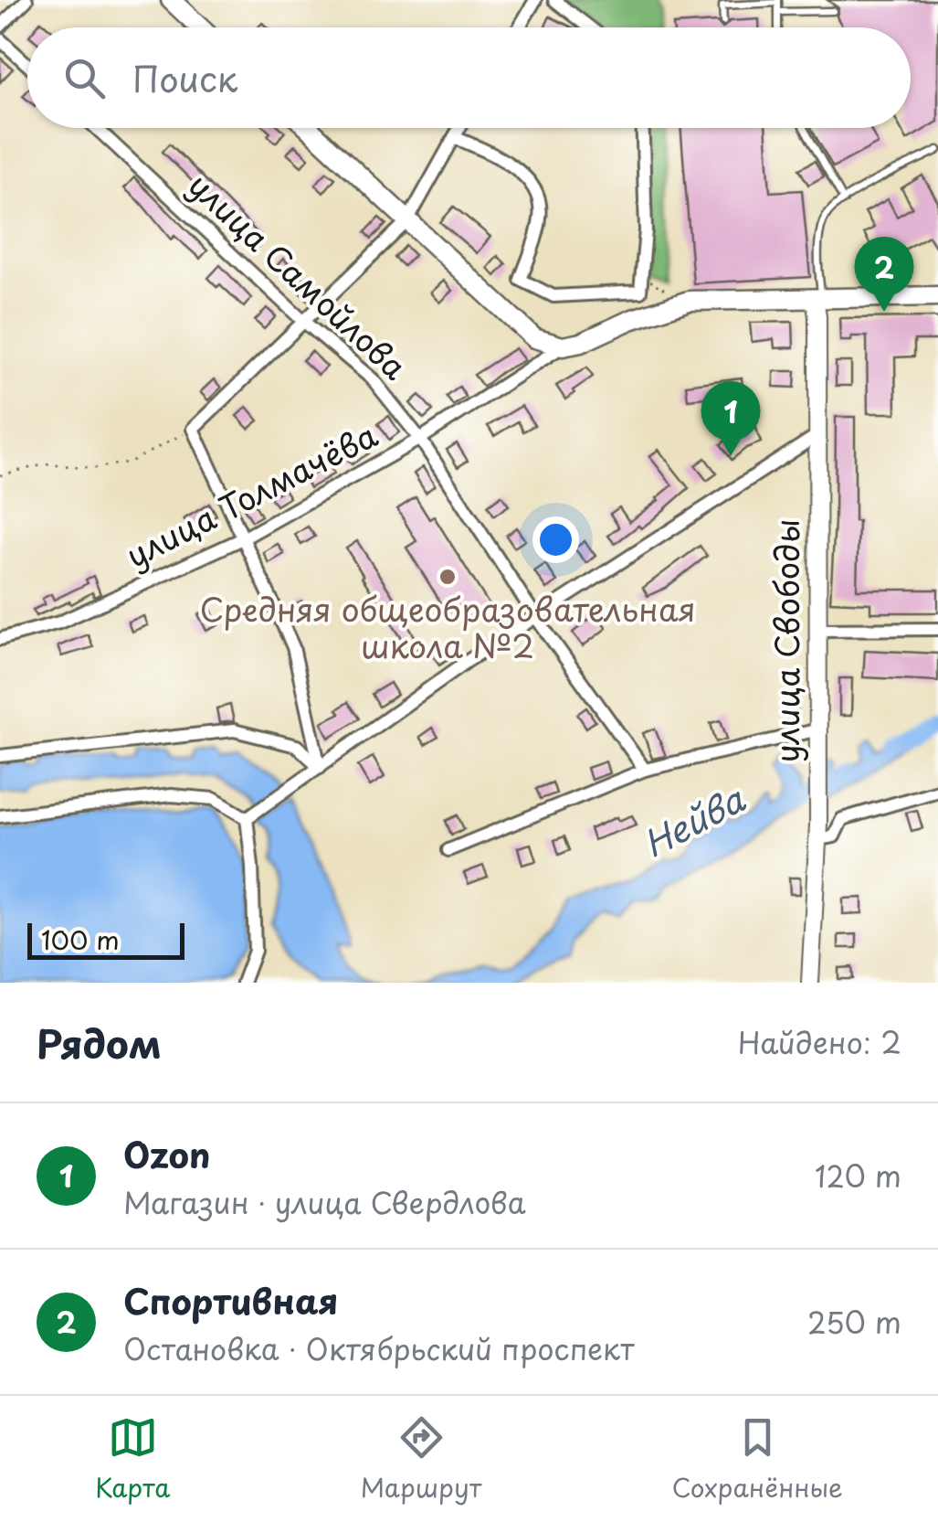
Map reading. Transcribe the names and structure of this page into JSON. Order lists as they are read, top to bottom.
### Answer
{
  "streets": {
    "main road": ["улица Свободы"],
    "street": ["улица Самойлова", "улица Толмачёва"]
  },
  "crossings": [
    ["улица Самойлова", "улица Толмачёва"]
  ],
  "water": ["Нейва"],
  "places": ["Средняя общеобразовательная школа №2"],
  "scale_bar": "100 m",
  "page": {
    "search": "Поиск",
    "pins": ["2", "1"],
    "scale": "100 m",
    "heading": ["Рядом", "Найдено: 2"],
    "list": [
      {
        "mark": "1",
        "name": "Ozon",
        "note": "Магазин · улица Свердлова",
        "value": "120 m"
      },
      {
        "mark": "2",
        "name": "Спортивная",
        "note": "Остановка · Октябрьский проспект",
        "value": "250 m"
      }
    ],
    "nav": ["Карта", "Маршрут", "Сохранённые"]
  }
}
